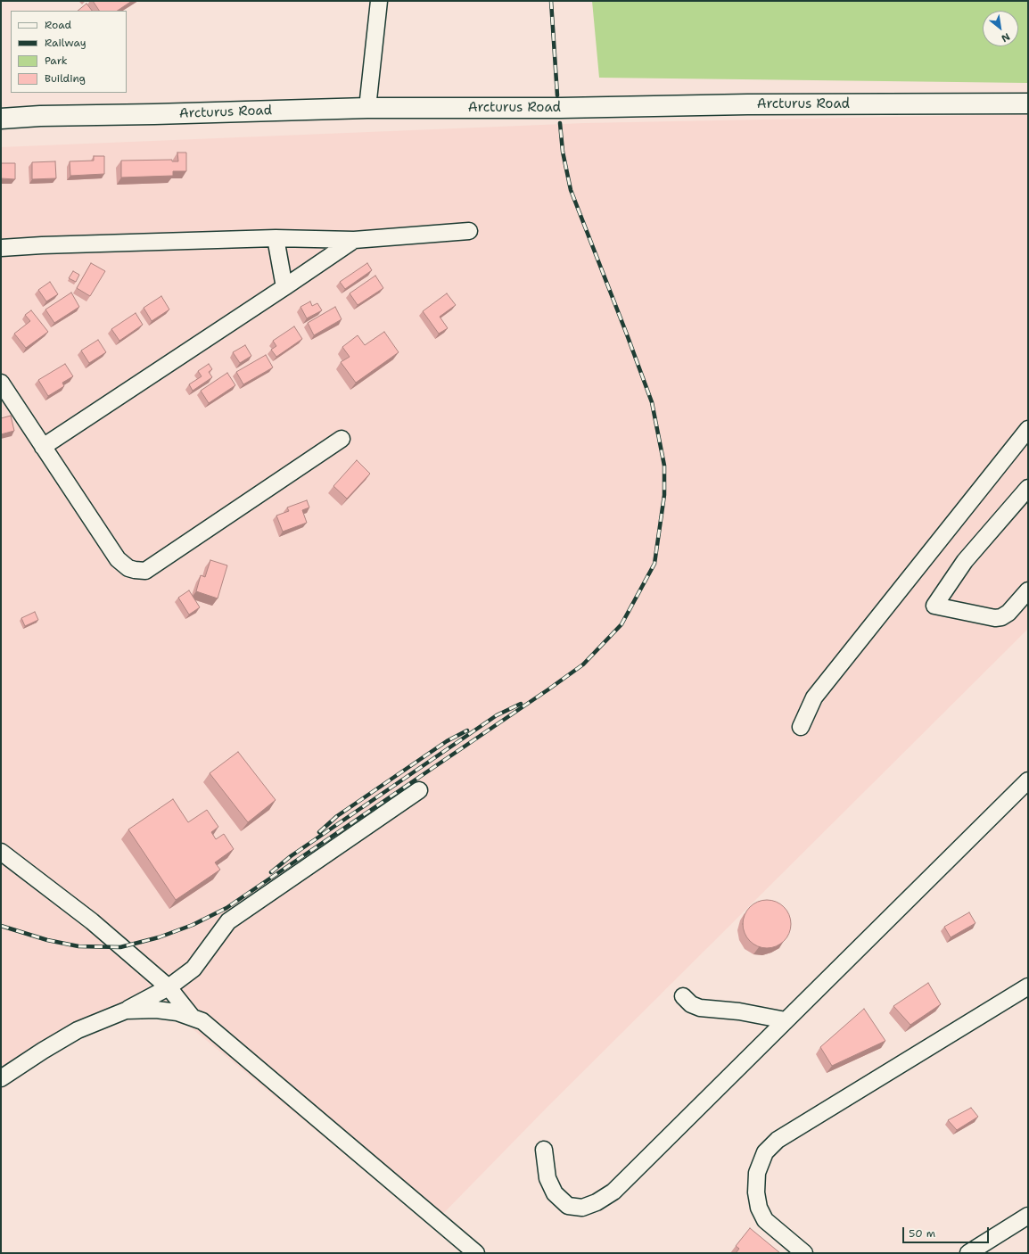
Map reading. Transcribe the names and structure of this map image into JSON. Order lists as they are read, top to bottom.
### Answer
{
  "streets": {
    "main road": ["Arcturus Road"]
  },
  "legend": [
    "Road",
    "Railway",
    "Park",
    "Building"
  ],
  "scale_bar": "50 m",
  "north": "bottom right"
}
